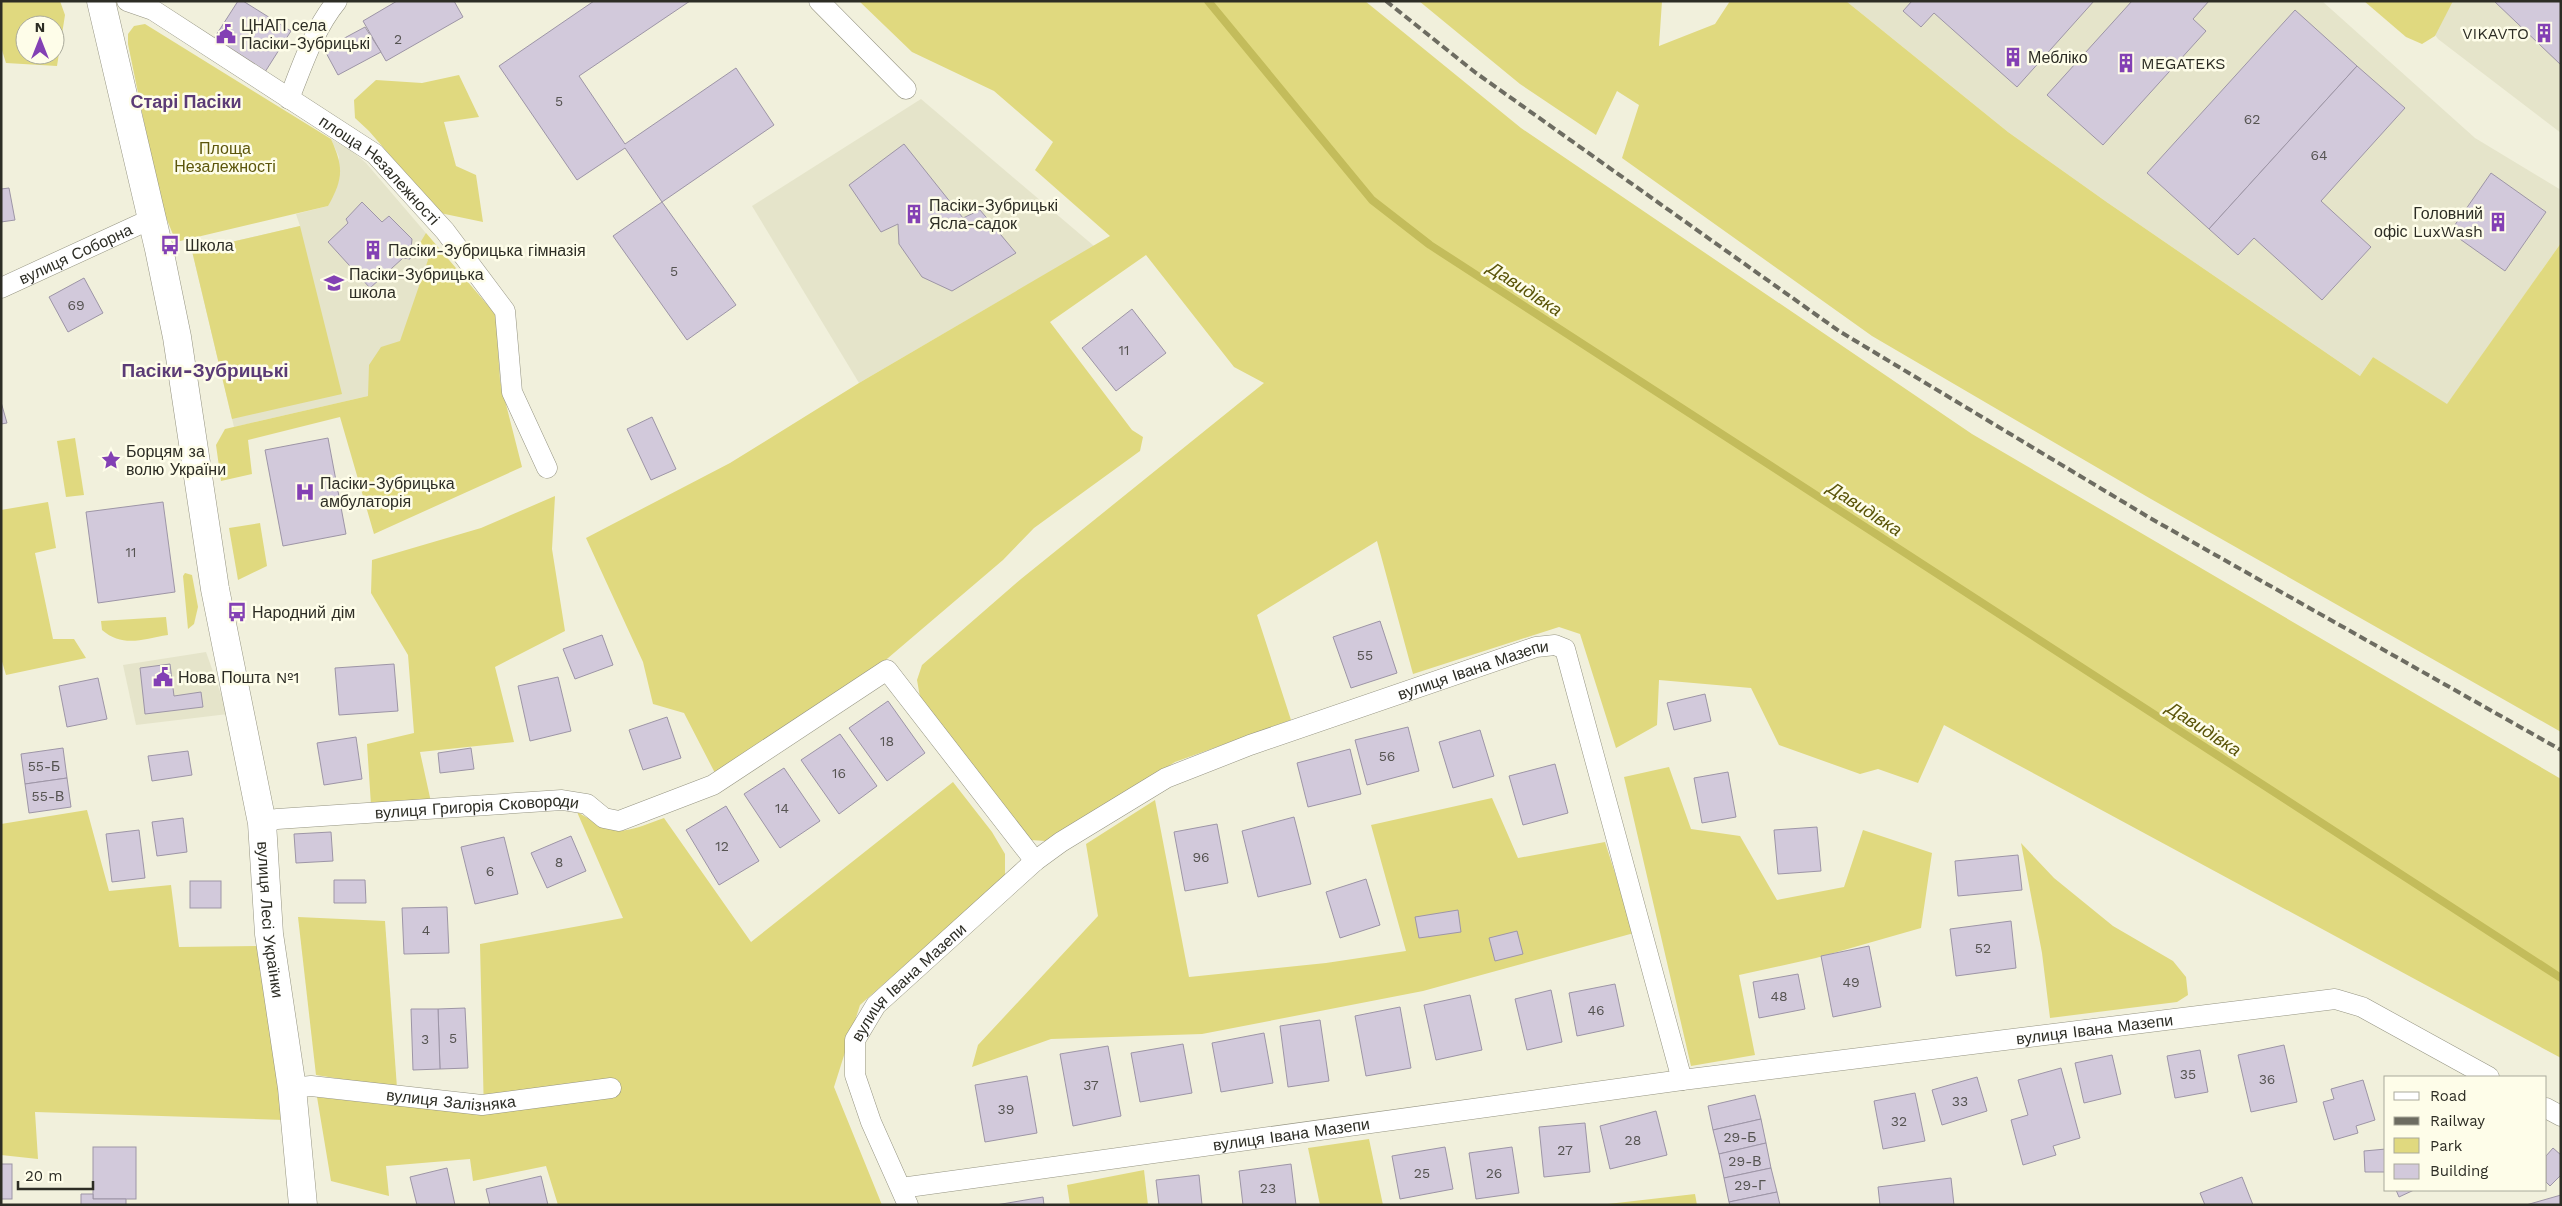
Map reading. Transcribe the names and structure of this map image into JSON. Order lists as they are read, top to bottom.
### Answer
{
  "streets": {
    "main road": ["вулиця Лесі Українки"],
    "street": [
      "площа Незалежності",
      "вулиця Соборна",
      "вулиця Івана Мазепи",
      "вулиця Григорія Сковороди",
      "вулиця Залізняка"
    ]
  },
  "crossings": [
    ["вулиця Соборна", "вулиця Лесі Українки"],
    ["вулиця Івана Мазепи", "вулиця Григорія Сковороди"],
    ["вулиця Григорія Сковороди", "вулиця Лесі Українки"],
    ["вулиця Лесі Українки", "вулиця Залізняка"]
  ],
  "districts": ["Старі Пасіки", "Пасіки-Зубрицькі"],
  "water": ["Давидівка"],
  "parks": ["Площа Незалежності"],
  "places": {
    "building": [
      "VIKAVTO",
      "Мебліко",
      "MEGATEKS",
      "Пасіки-Зубрицькі Ясла-садок",
      "Головний офіс LuxWash",
      "Пасіки-Зубрицька гімназія"
    ],
    "public building": ["ЦНАП села Пасіки-Зубрицькі", "Нова Пошта №1"],
    "bus stop": ["Школа", "Народний дім"],
    "school or university": ["Пасіки-Зубрицька школа"],
    "place": ["Борцям за волю України"],
    "hospital": ["Пасіки-Зубрицька амбулаторія"]
  },
  "house_numbers": [
    "2",
    "5",
    "62",
    "64",
    "5",
    "69",
    "11",
    "11",
    "55",
    "18",
    "56",
    "55-Б",
    "16",
    "55-В",
    "14",
    "12",
    "96",
    "8",
    "6",
    "4",
    "52",
    "49",
    "48",
    "46",
    "5",
    "3",
    "35",
    "36",
    "37",
    "33",
    "39",
    "32",
    "29-Б",
    "28",
    "27",
    "29-В",
    "25",
    "26",
    "29-Г",
    "23"
  ],
  "legend": [
    "Road",
    "Railway",
    "Park",
    "Building"
  ],
  "scale_bar": "20 m",
  "north": "top"
}
